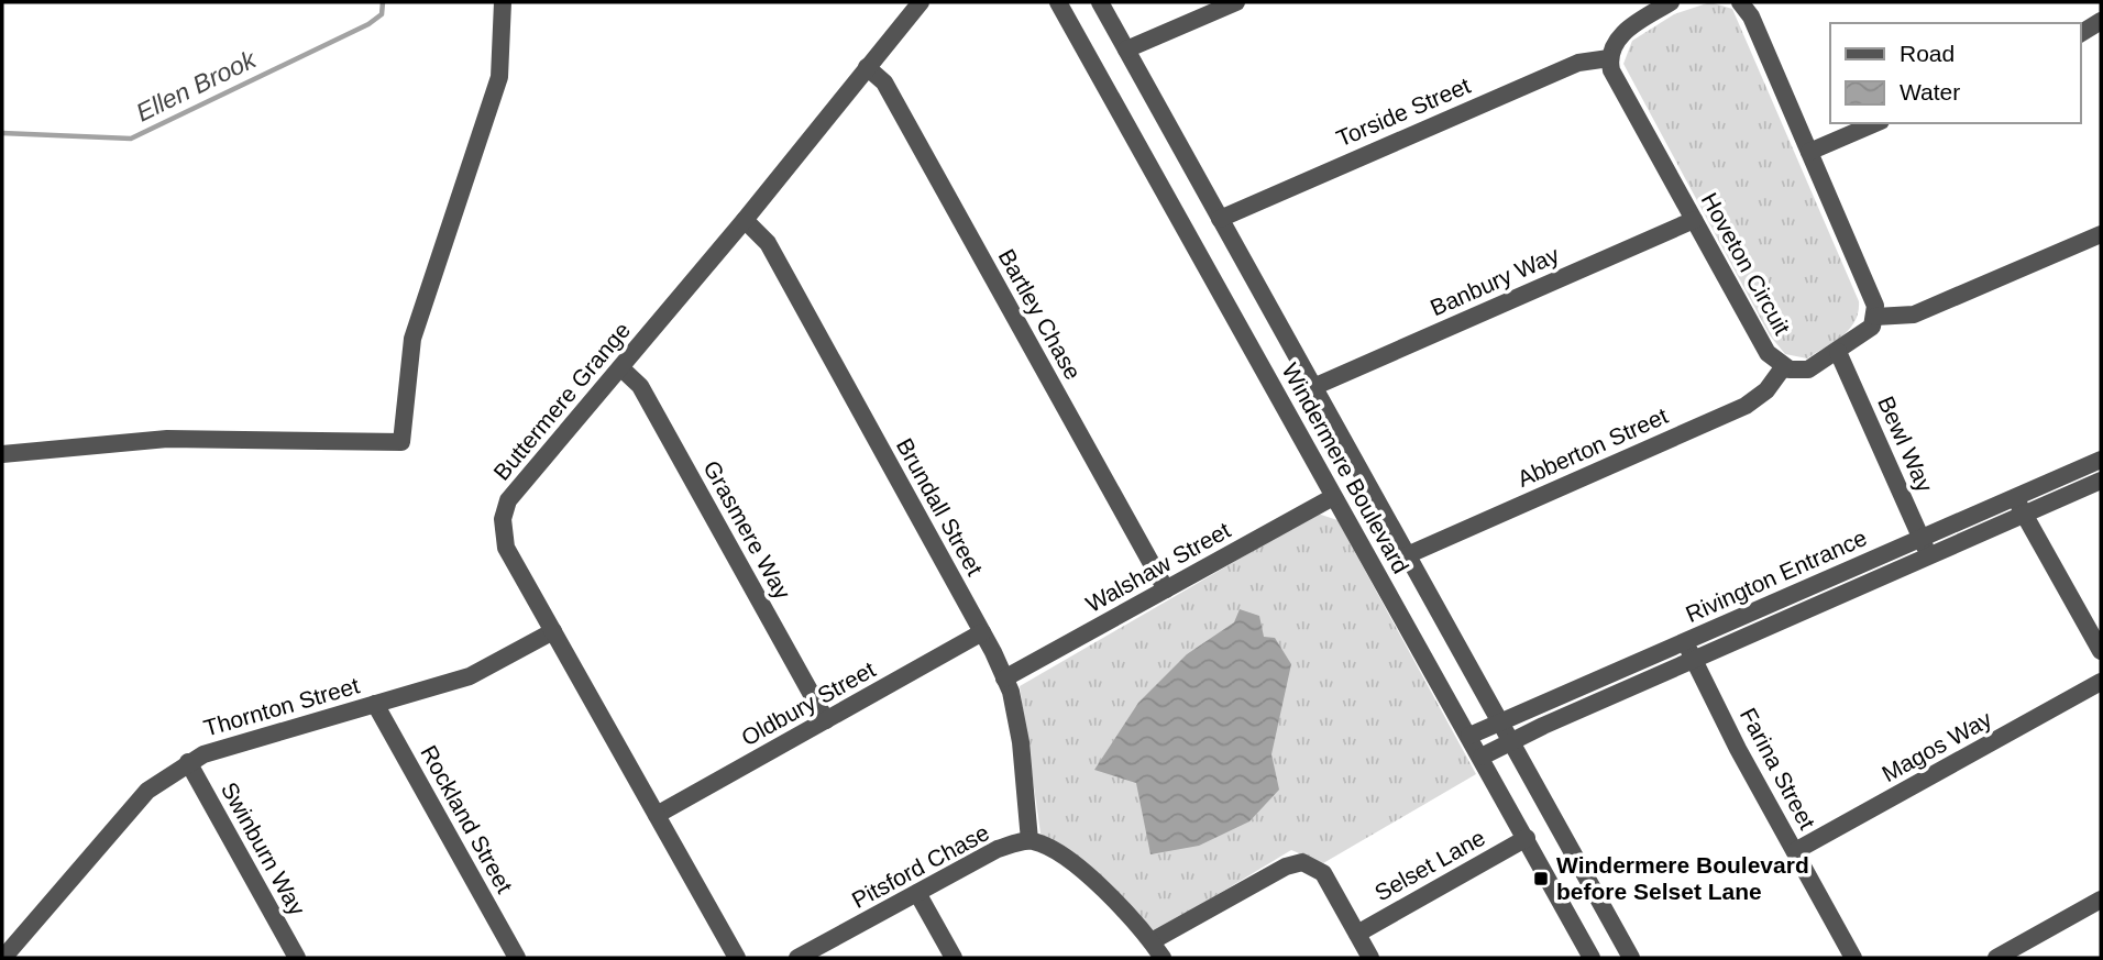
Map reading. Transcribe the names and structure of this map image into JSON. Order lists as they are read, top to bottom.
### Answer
{
  "streets": {
    "street": [
      "Torside Street",
      "Hoveton Circuit",
      "Banbury Way",
      "Bartley Chase",
      "Buttermere Grange",
      "Bewl Way",
      "Abberton Street",
      "Windermere Boulevard",
      "Brundall Street",
      "Grasmere Way",
      "Walshaw Street",
      "Rivington Entrance",
      "Oldbury Street",
      "Thornton Street",
      "Magos Way",
      "Farina Street",
      "Rockland Street",
      "Swinburn Way",
      "Selset Lane",
      "Pitsford Chase"
    ]
  },
  "crossings": [
    ["Torside Street", "Hoveton Circuit"],
    ["Torside Street", "Windermere Boulevard"],
    ["Hoveton Circuit", "Banbury Way"],
    ["Hoveton Circuit", "Bewl Way"],
    ["Hoveton Circuit", "Abberton Street"],
    ["Banbury Way", "Windermere Boulevard"],
    ["Bartley Chase", "Buttermere Grange"],
    ["Bartley Chase", "Walshaw Street"],
    ["Buttermere Grange", "Brundall Street"],
    ["Buttermere Grange", "Grasmere Way"],
    ["Buttermere Grange", "Oldbury Street"],
    ["Buttermere Grange", "Thornton Street"],
    ["Bewl Way", "Rivington Entrance"],
    ["Abberton Street", "Windermere Boulevard"],
    ["Windermere Boulevard", "Walshaw Street"],
    ["Windermere Boulevard", "Rivington Entrance"],
    ["Windermere Boulevard", "Selset Lane"],
    ["Brundall Street", "Walshaw Street"],
    ["Brundall Street", "Oldbury Street"],
    ["Brundall Street", "Pitsford Chase"],
    ["Grasmere Way", "Oldbury Street"],
    ["Rivington Entrance", "Farina Street"],
    ["Thornton Street", "Rockland Street"],
    ["Thornton Street", "Swinburn Way"],
    ["Magos Way", "Farina Street"]
  ],
  "water": ["Ellen Brook"],
  "places": {
    "transit": ["Windermere Boulevard before Selset Lane"]
  },
  "legend": ["Road", "Water"]
}
